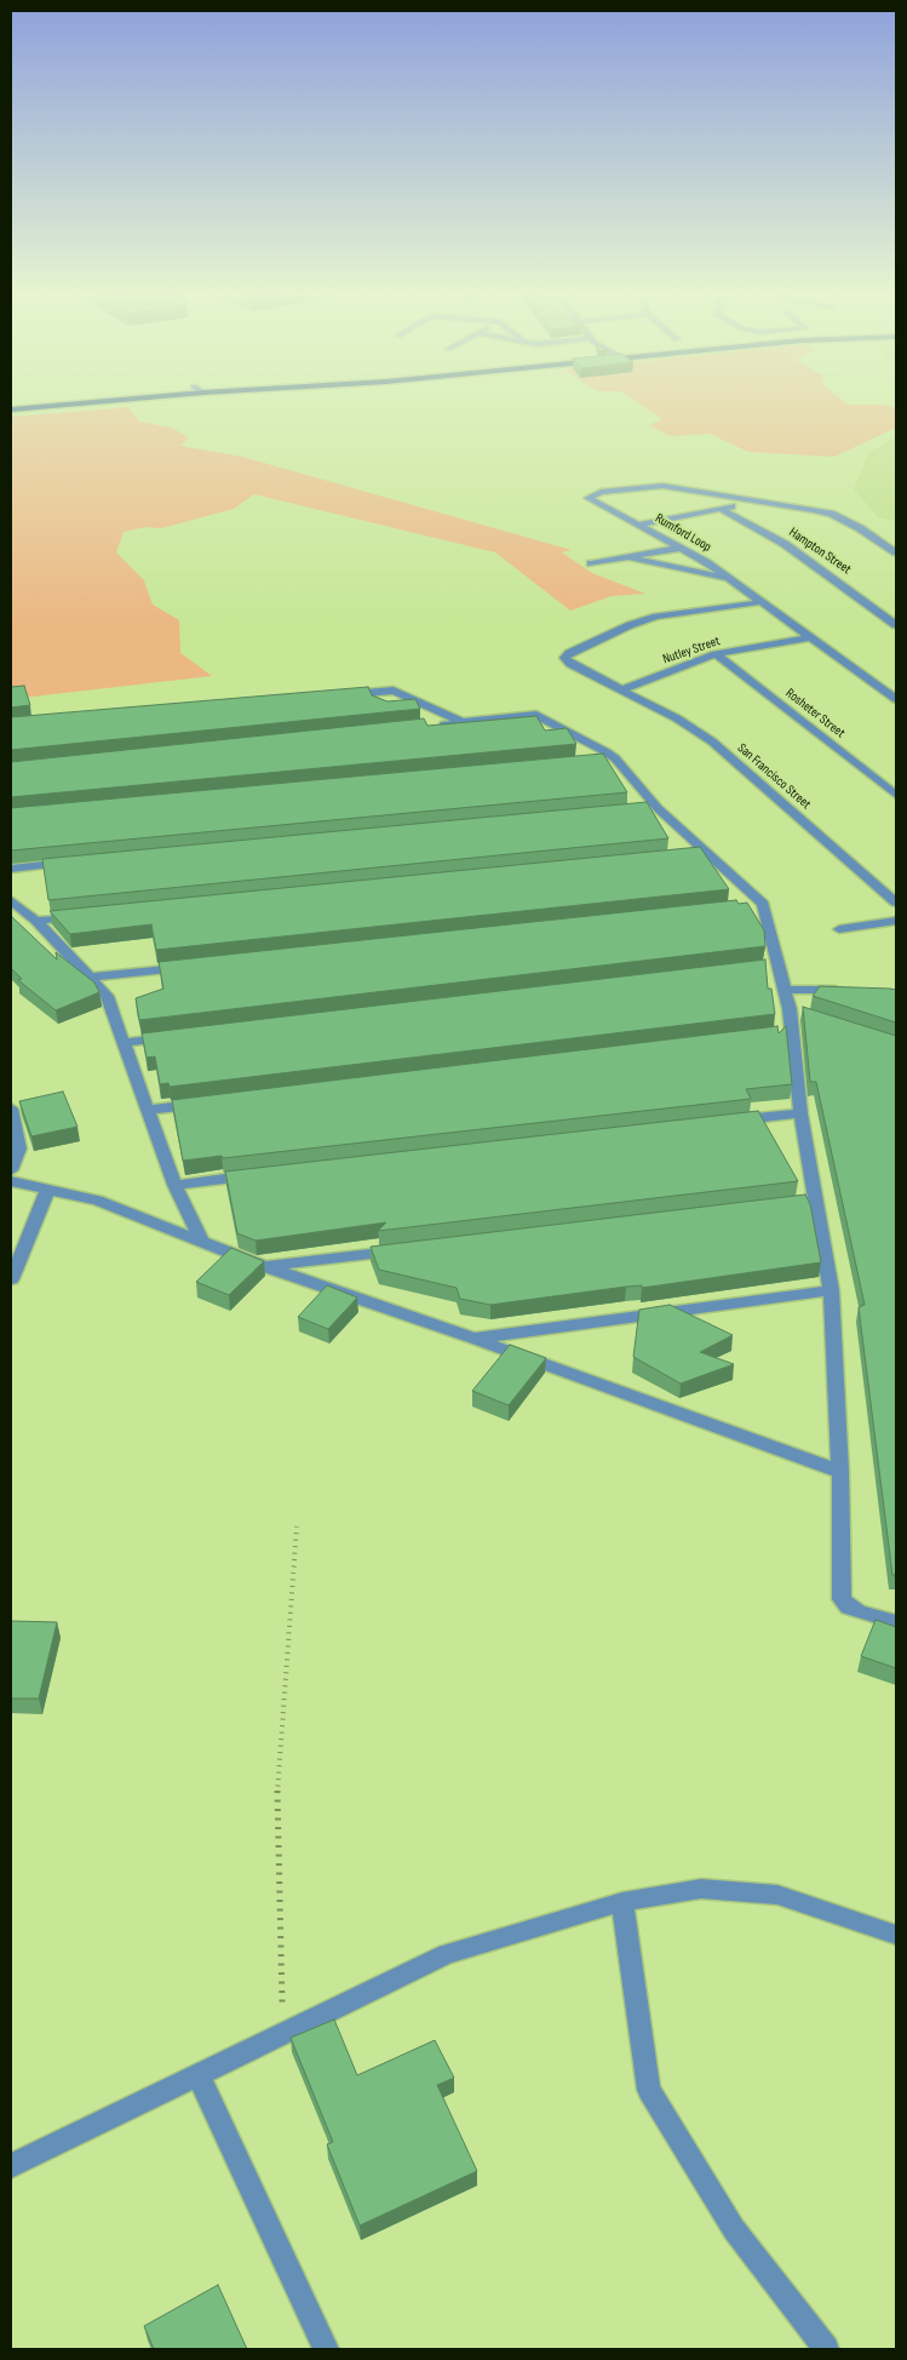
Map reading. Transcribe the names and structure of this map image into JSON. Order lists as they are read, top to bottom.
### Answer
{
  "streets": {
    "street": [
      "Rumford Loop",
      "Hampton Street",
      "Nutley Street",
      "Rosheter Street",
      "San Francisco Street"
    ]
  },
  "crossings": [
    ["Rumford Loop", "Nutley Street"],
    ["Rumford Loop", "San Francisco Street"],
    ["Nutley Street", "Rosheter Street"],
    ["Nutley Street", "San Francisco Street"]
  ]
}
